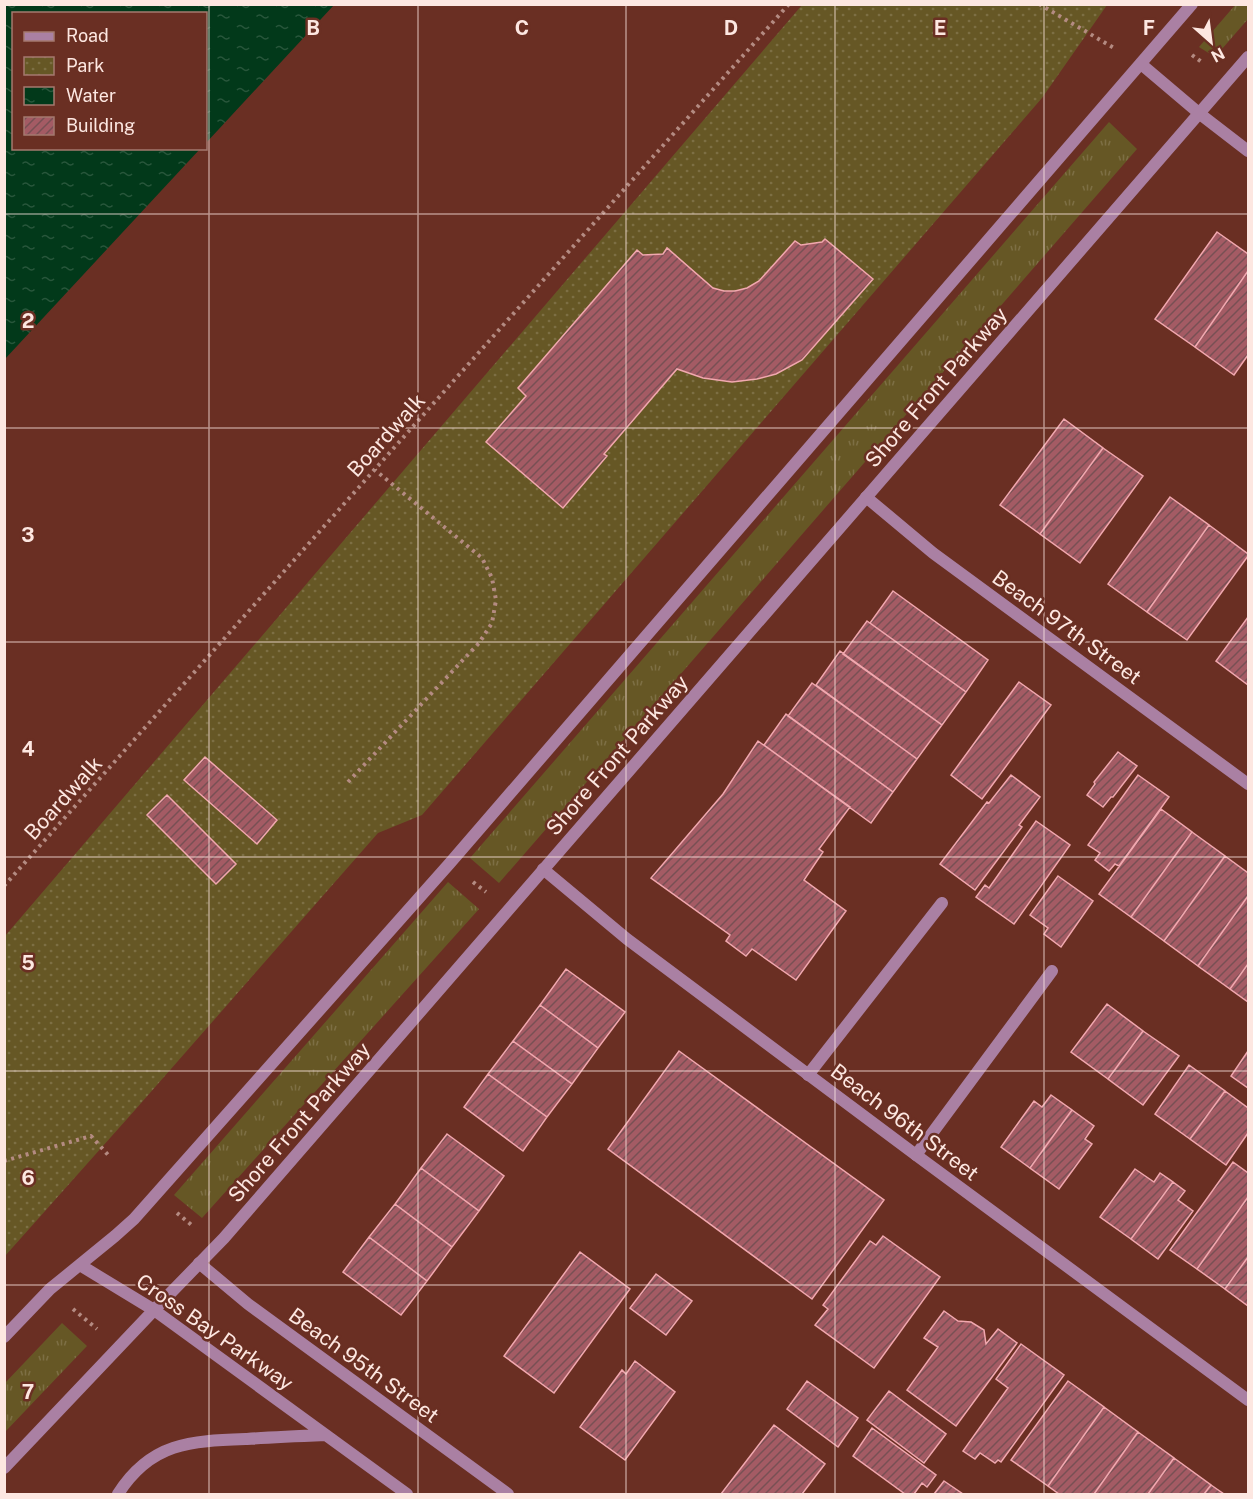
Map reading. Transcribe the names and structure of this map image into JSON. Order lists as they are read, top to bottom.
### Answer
{
  "streets": {
    "street": [
      "Shore Front Parkway",
      "Beach 97th Street",
      "Beach 96th Street",
      "Cross Bay Parkway",
      "Beach 95th Street"
    ],
    "path": ["Boardwalk"]
  },
  "crossings": [
    ["Shore Front Parkway", "Beach 97th Street"],
    ["Shore Front Parkway", "Beach 96th Street"],
    ["Shore Front Parkway", "Cross Bay Parkway"],
    ["Shore Front Parkway", "Beach 95th Street"]
  ],
  "legend": [
    "Road",
    "Park",
    "Water",
    "Building"
  ],
  "north": "bottom right",
  "grid": {
    "columns": [
      "B",
      "C",
      "D",
      "E",
      "F"
    ],
    "rows": [
      "2",
      "3",
      "4",
      "5",
      "6",
      "7"
    ]
  }
}
